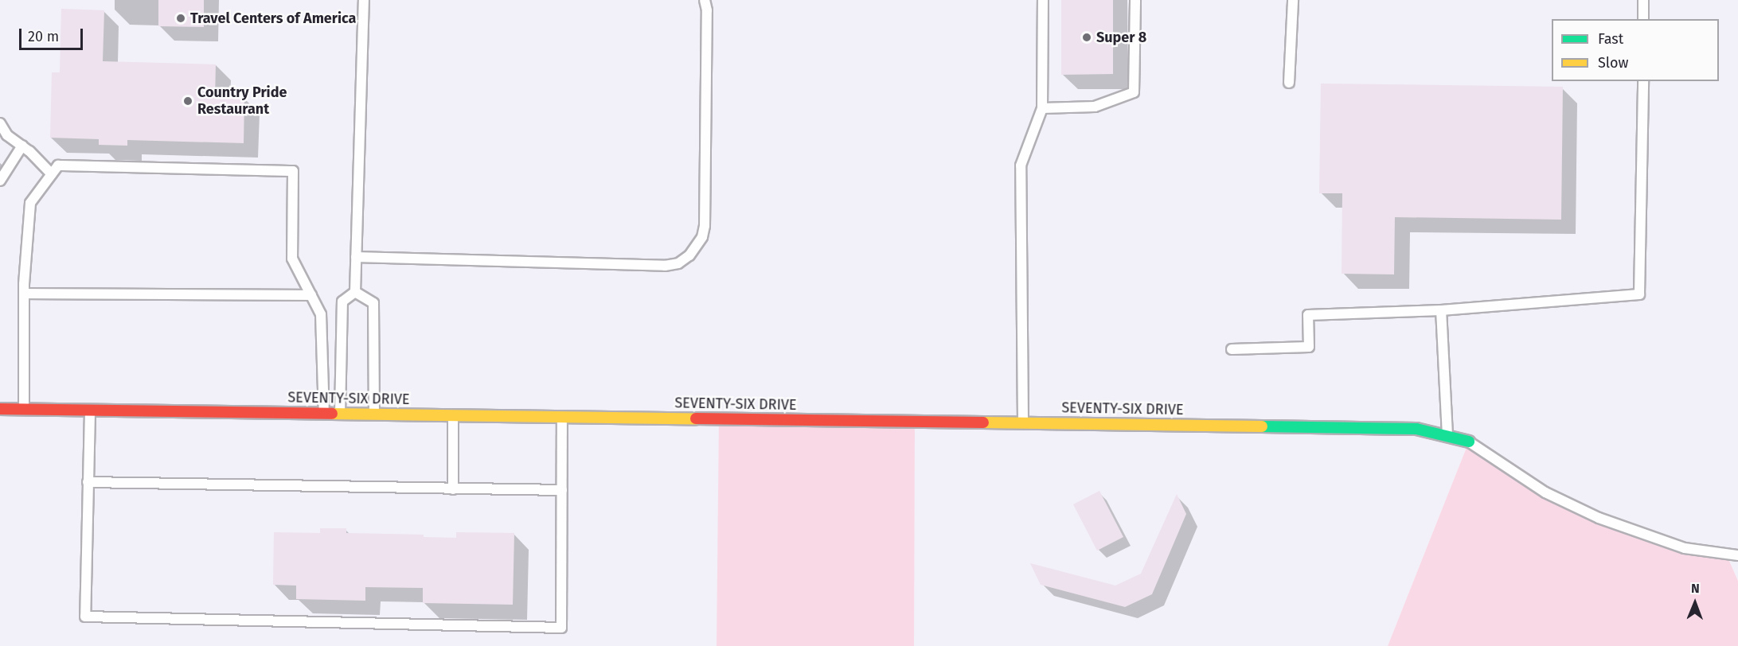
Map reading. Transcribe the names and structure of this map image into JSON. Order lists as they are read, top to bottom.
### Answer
{
  "streets": {
    "street": ["SEVENTY-SIX DRIVE"]
  },
  "places": ["Travel Centers of America", "Super 8", "Country Pride Restaurant"],
  "legend": ["Fast", "Slow"],
  "scale_bar": "20 m",
  "north": "top"
}
